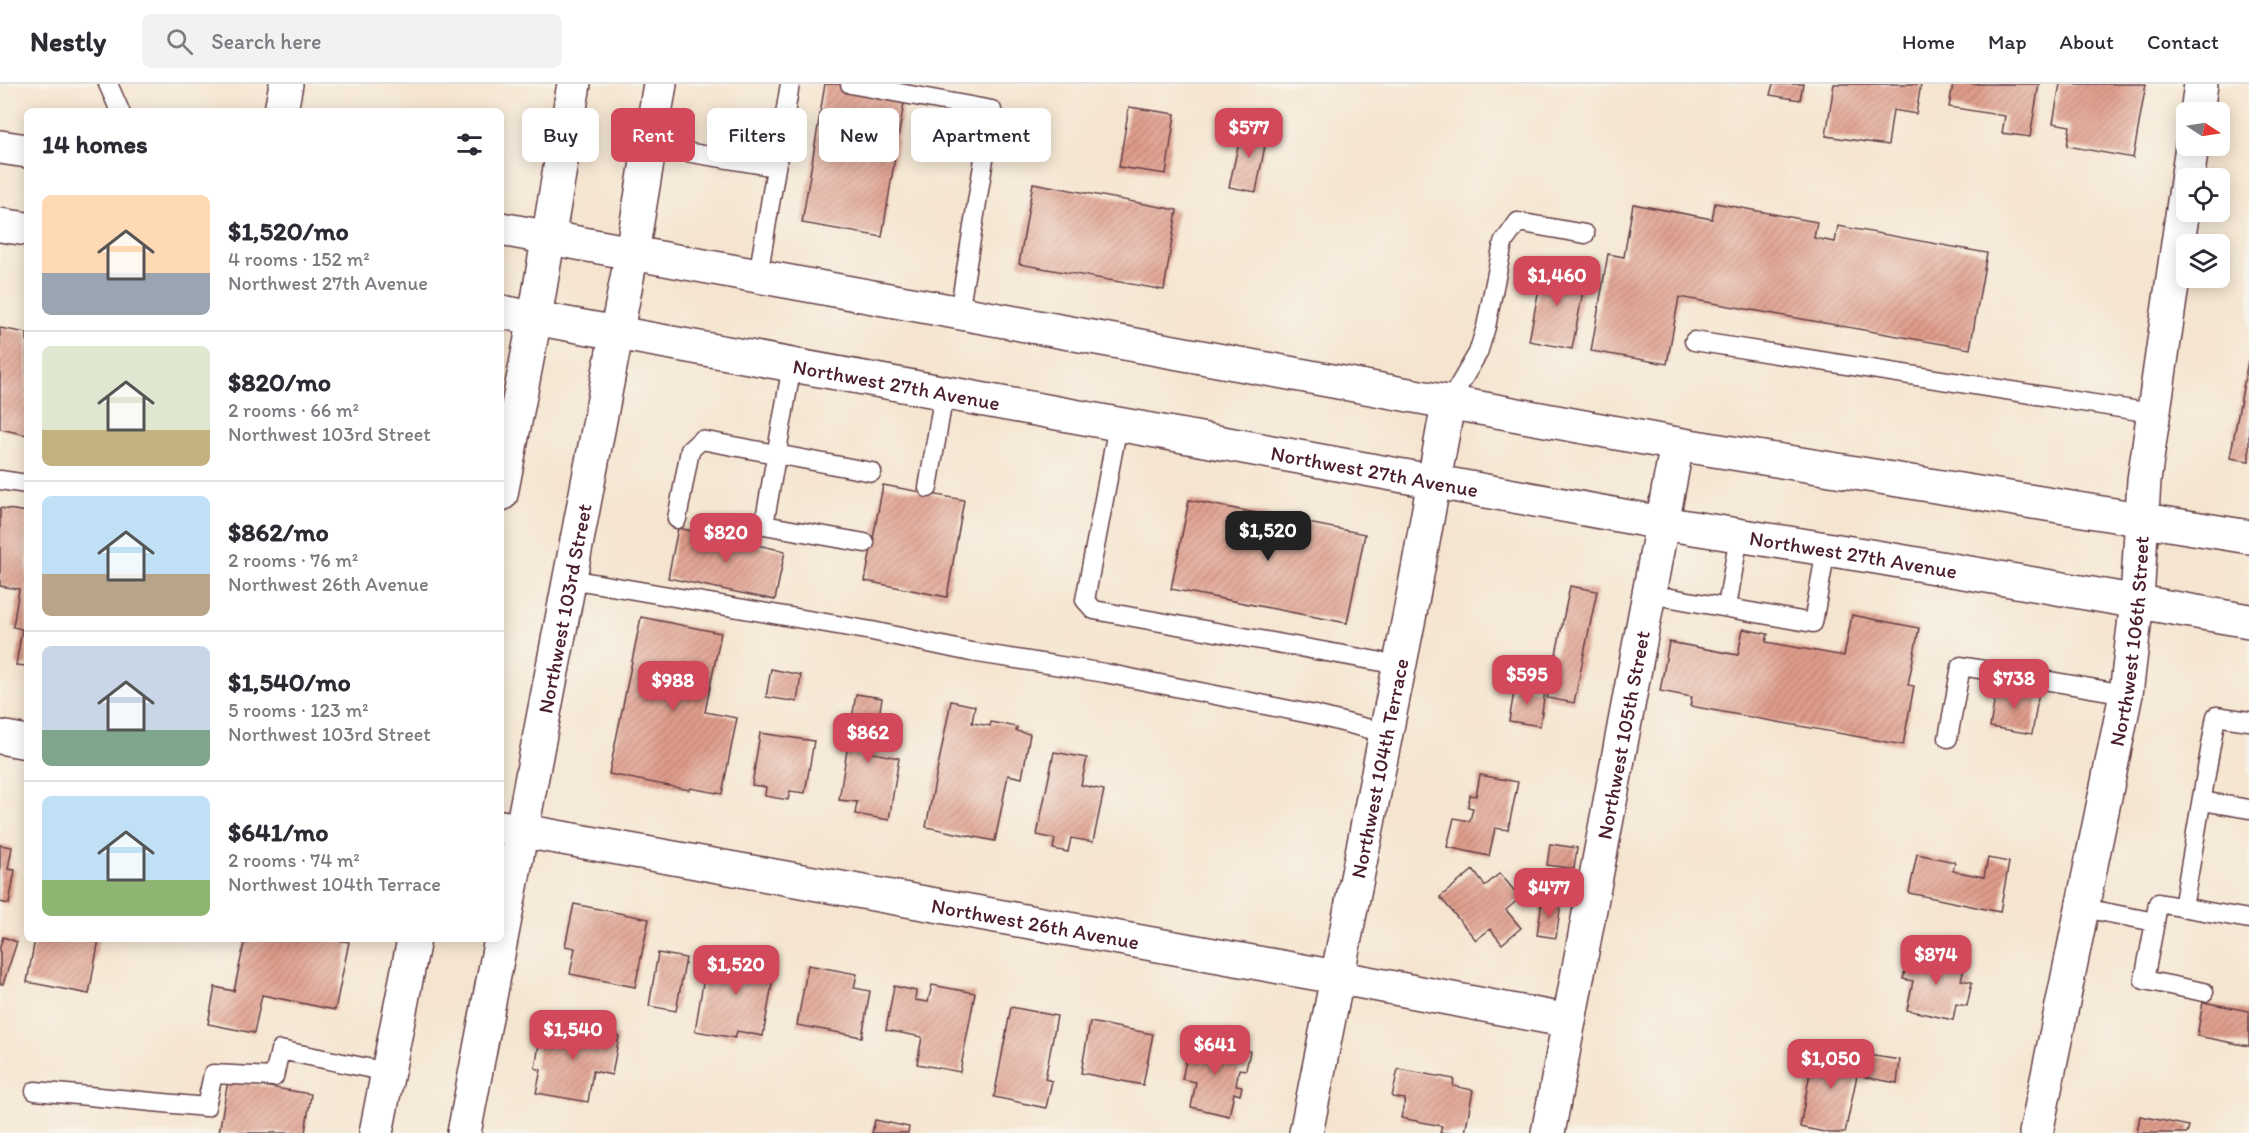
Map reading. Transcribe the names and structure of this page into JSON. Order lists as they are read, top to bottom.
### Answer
{
  "streets": {
    "main road": [
      "Northwest 27th Avenue",
      "Northwest 103rd Street",
      "Northwest 106th Street",
      "Northwest 105th Street",
      "Northwest 104th Terrace",
      "Northwest 26th Avenue"
    ]
  },
  "crossings": [
    ["Northwest 27th Avenue", "Northwest 103rd Street"],
    ["Northwest 27th Avenue", "Northwest 106th Street"],
    ["Northwest 27th Avenue", "Northwest 105th Street"],
    ["Northwest 27th Avenue", "Northwest 104th Terrace"],
    ["Northwest 103rd Street", "Northwest 26th Avenue"],
    ["Northwest 105th Street", "Northwest 26th Avenue"],
    ["Northwest 104th Terrace", "Northwest 26th Avenue"]
  ],
  "north": "right",
  "page": {
    "header": "Nestly",
    "search": "Search here",
    "nav": [
      "Home",
      "Map",
      "About",
      "Contact"
    ],
    "price": [
      "$577",
      "$1,460",
      "$1,520",
      "$820",
      "$595",
      "$738",
      "$988",
      "$862",
      "$477",
      "$874",
      "$1,520",
      "$1,540",
      "$641",
      "$1,050"
    ],
    "chip": [
      "Buy",
      "Rent",
      "Filters",
      "New",
      "Apartment"
    ],
    "heading": "14 homes",
    "list": [
      {
        "name": "$1,520/mo",
        "note": "4 rooms · 152 m² · Northwest 27th Avenue"
      },
      {
        "name": "$820/mo",
        "note": "2 rooms · 66 m² · Northwest 103rd Street"
      },
      {
        "name": "$862/mo",
        "note": "2 rooms · 76 m² · Northwest 26th Avenue"
      },
      {
        "name": "$1,540/mo",
        "note": "5 rooms · 123 m² · Northwest 103rd Street"
      },
      {
        "name": "$641/mo",
        "note": "2 rooms · 74 m² · Northwest 104th Terrace"
      }
    ]
  }
}
